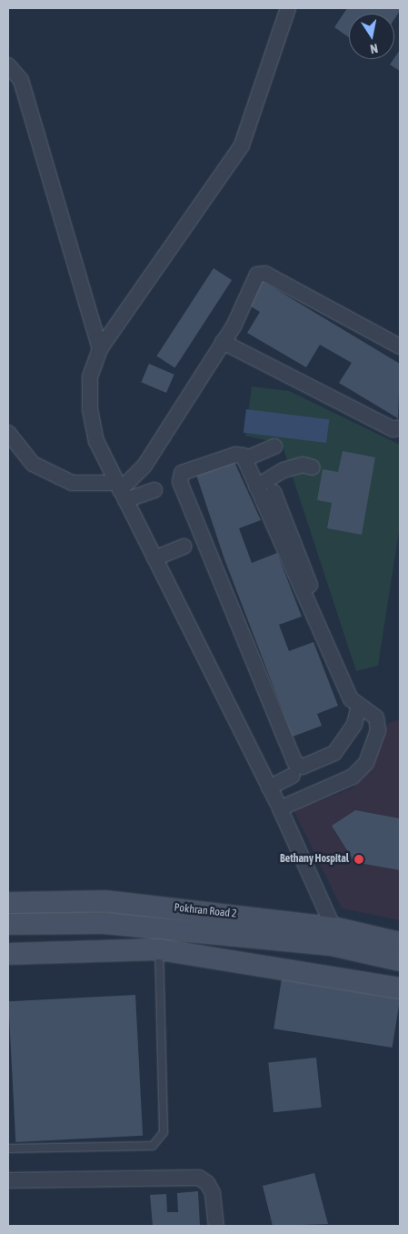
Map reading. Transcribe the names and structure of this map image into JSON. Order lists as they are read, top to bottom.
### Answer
{
  "streets": {
    "main road": ["Pokhran Road 2"]
  },
  "places": ["Bethany Hospital"],
  "north": "bottom"
}
